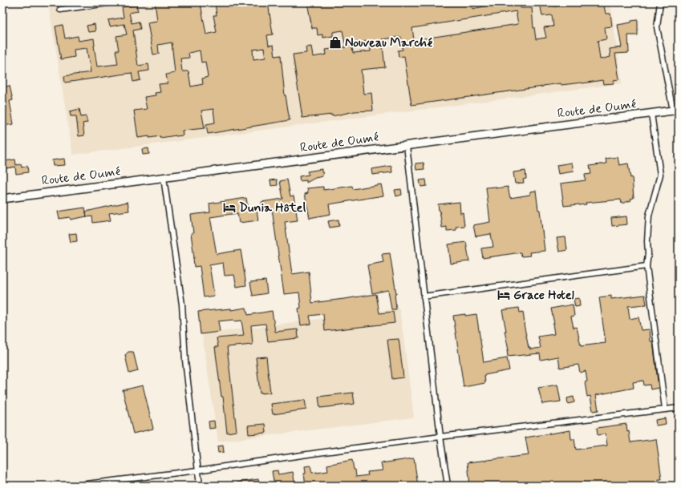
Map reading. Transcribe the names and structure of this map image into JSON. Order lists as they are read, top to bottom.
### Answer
{
  "streets": {
    "street": ["Route de Oumé"]
  },
  "places": {
    "shop": ["Nouveau Marché"],
    "hotel": ["Dunia Hôtel", "Grace Hotel"]
  }
}
